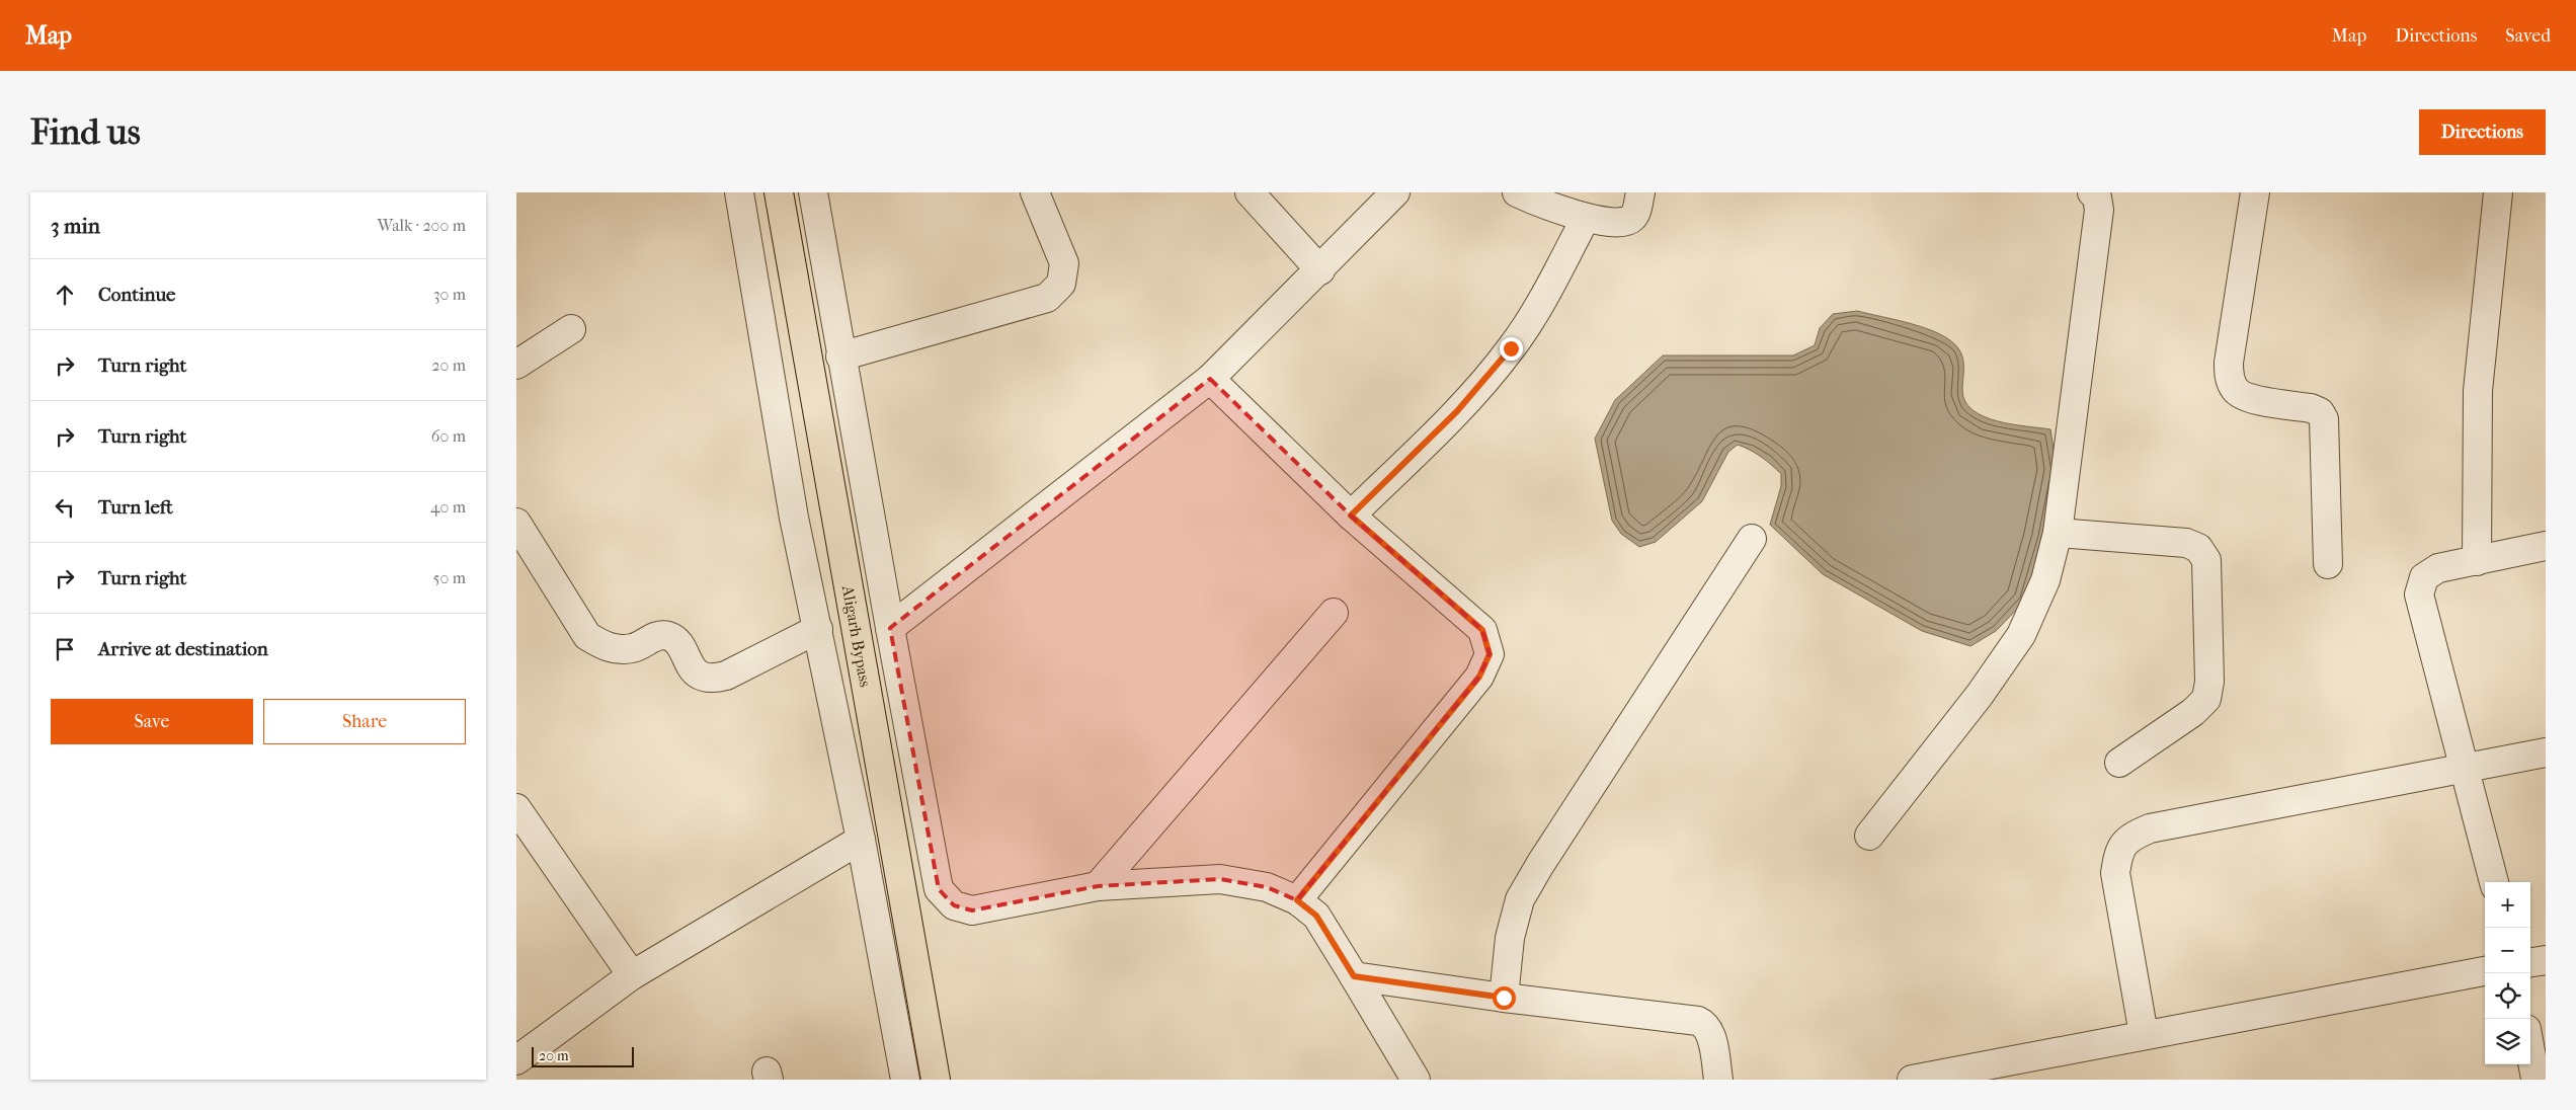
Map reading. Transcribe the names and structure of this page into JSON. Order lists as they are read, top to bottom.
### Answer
{
  "streets": {
    "main road": ["Aligarh Bypass"]
  },
  "scale_bar": "20 m",
  "page": {
    "header": "Map",
    "nav": ["Map", "Directions", "Saved"],
    "buttons": [
      "Directions",
      ["Save", "Share"]
    ],
    "title": "Find us",
    "heading": ["3 min", "Walk · 200 m"],
    "list": [
      ["Continue", "30 m"],
      ["Turn right", "20 m"],
      ["Turn right", "60 m"],
      ["Turn left", "40 m"],
      ["Turn right", "50 m"],
      "Arrive at destination"
    ],
    "map_buttons": ["+", "−"],
    "scale": "20 m"
  }
}
